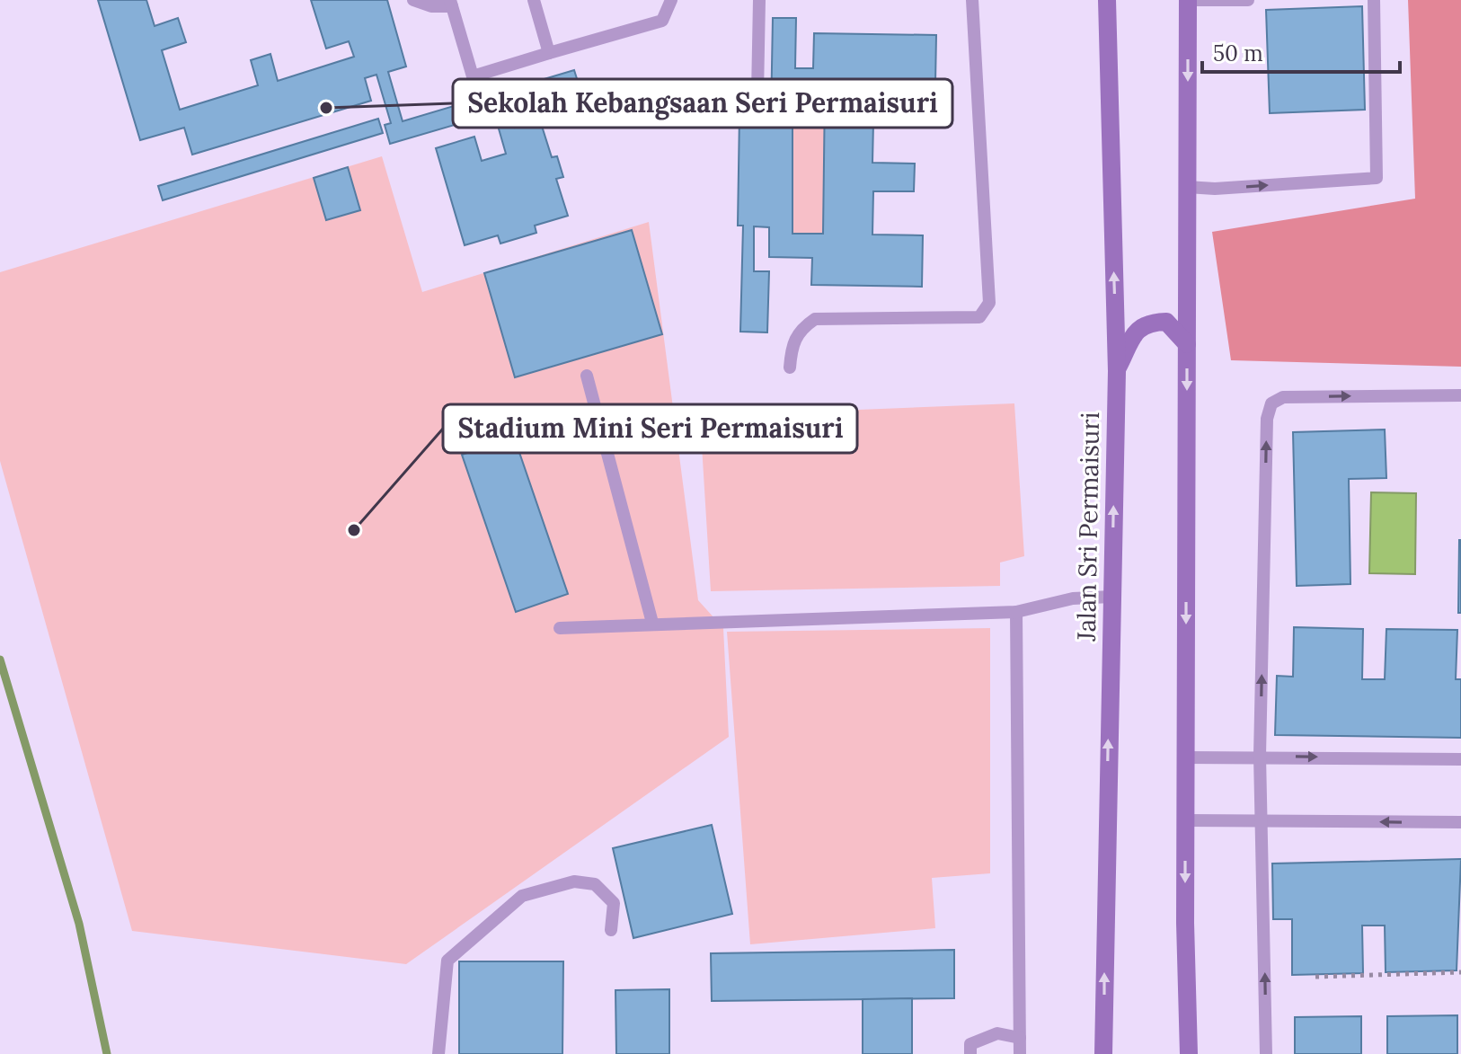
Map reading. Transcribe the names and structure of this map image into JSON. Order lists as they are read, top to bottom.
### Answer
{
  "streets": {
    "street": ["Jalan Sri Permaisuri"]
  },
  "places": ["Sekolah Kebangsaan Seri Permaisuri", "Stadium Mini Seri Permaisuri"],
  "scale_bar": "50 m"
}
